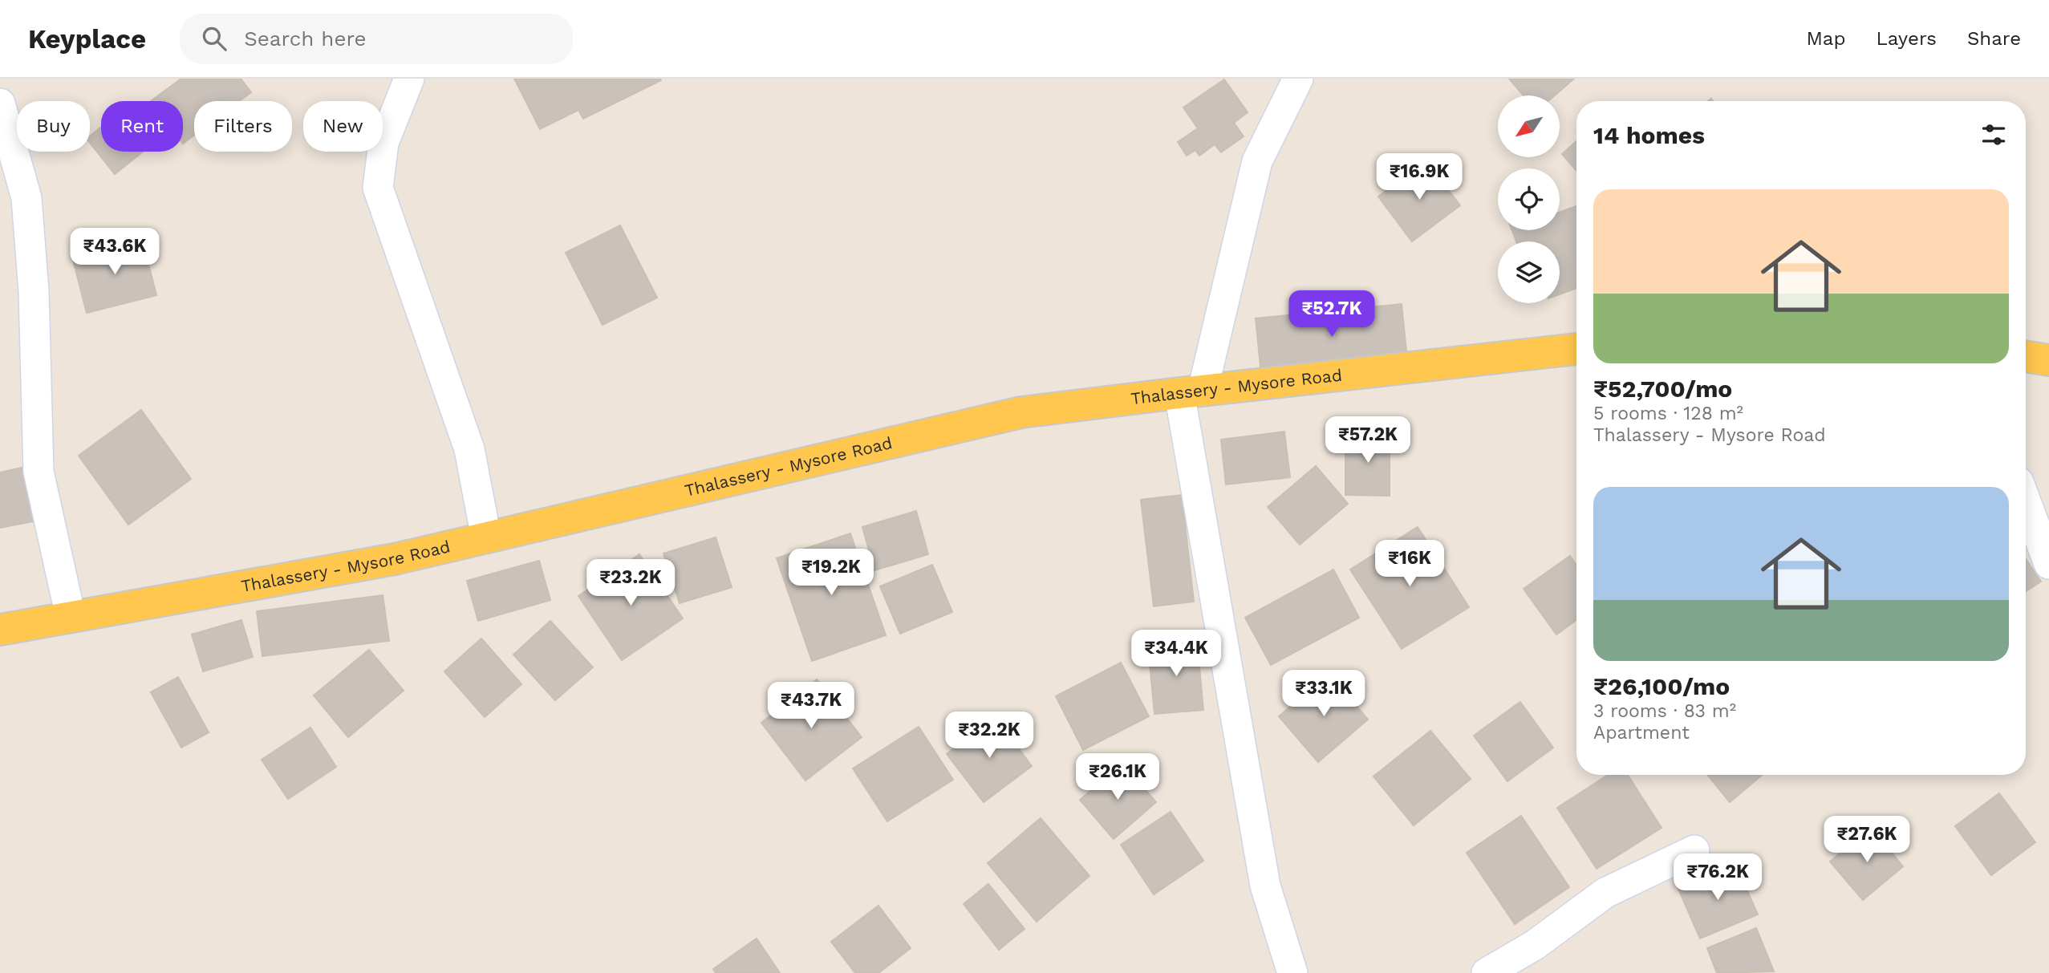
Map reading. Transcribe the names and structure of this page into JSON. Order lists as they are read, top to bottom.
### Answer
{
  "streets": {
    "main road": ["Thalassery - Mysore Road"]
  },
  "north": "bottom left",
  "page": {
    "header": "Keyplace",
    "search": "Search here",
    "nav": ["Map", "Layers", "Share"],
    "chip": [
      "Buy",
      "Rent",
      "Filters",
      "New"
    ],
    "heading": "14 homes",
    "price": [
      "₹16.9K",
      "₹43.6K",
      "₹52.7K",
      "₹57.2K",
      "₹16K",
      "₹19.2K",
      "₹23.2K",
      "₹34.4K",
      "₹33.1K",
      "₹43.7K",
      "₹32.2K",
      "₹26.1K",
      "₹27.6K",
      "₹76.2K"
    ],
    "list": [
      {
        "name": "₹52,700/mo",
        "note": "5 rooms · 128 m² · Thalassery - Mysore Road"
      },
      {
        "name": "₹26,100/mo",
        "note": "3 rooms · 83 m² · Apartment"
      }
    ]
  }
}
